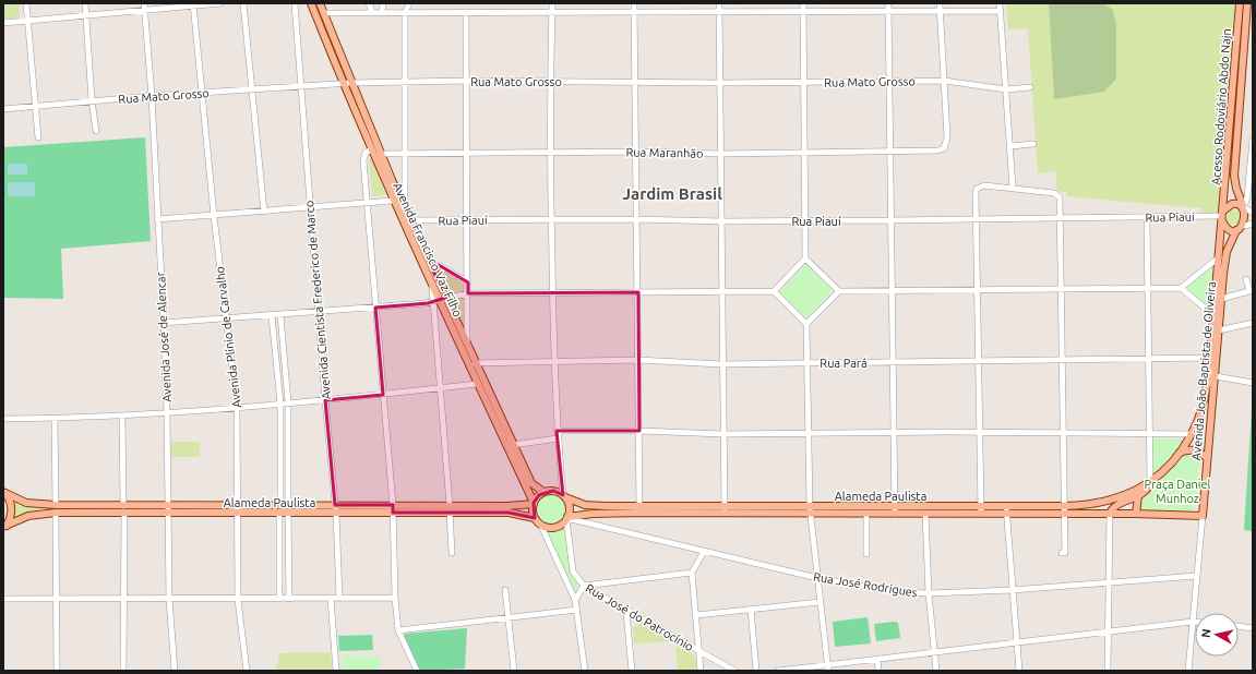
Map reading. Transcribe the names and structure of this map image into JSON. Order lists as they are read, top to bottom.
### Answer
{
  "streets": {
    "main road": [
      "Acesso Rodoviário Abdo Najn",
      "Avenida Francisco Vaz Filho",
      "Avenida João Baptista de Oliveira",
      "Alameda Paulista"
    ],
    "street": [
      "Rua Mato Grosso",
      "Rua Maranhão",
      "Rua Piauí",
      "Avenida Cientista Frederico de Marco",
      "Avenida José de Alencar",
      "Avenida Plínio de Carvalho",
      "Rua Pará",
      "Rua José Rodrigues",
      "Rua José do Patrocínio"
    ]
  },
  "crossings": [
    ["Rua Mato Grosso", "Rua Maranhão"],
    ["Rua Mato Grosso", "Avenida Francisco Vaz Filho"],
    ["Rua Mato Grosso", "Avenida Cientista Frederico de Marco"],
    ["Rua Mato Grosso", "Avenida José de Alencar"],
    ["Rua Mato Grosso", "Avenida Plínio de Carvalho"],
    ["Acesso Rodoviário Abdo Najn", "Rua Piauí"],
    ["Acesso Rodoviário Abdo Najn", "Avenida João Baptista de Oliveira"],
    ["Rua Maranhão", "Avenida Francisco Vaz Filho"],
    ["Rua Piauí", "Avenida Francisco Vaz Filho"],
    ["Rua Piauí", "Avenida João Baptista de Oliveira"],
    ["Avenida Francisco Vaz Filho", "Rua Pará"],
    ["Avenida Francisco Vaz Filho", "Alameda Paulista"],
    ["Avenida Francisco Vaz Filho", "Rua José Rodrigues"],
    ["Avenida Francisco Vaz Filho", "Rua José do Patrocínio"],
    ["Avenida Cientista Frederico de Marco", "Alameda Paulista"],
    ["Avenida José de Alencar", "Alameda Paulista"],
    ["Avenida Plínio de Carvalho", "Alameda Paulista"],
    ["Rua Pará", "Avenida João Baptista de Oliveira"],
    ["Avenida João Baptista de Oliveira", "Alameda Paulista"],
    ["Alameda Paulista", "Rua José Rodrigues"],
    ["Alameda Paulista", "Rua José do Patrocínio"],
    ["Rua José Rodrigues", "Rua José do Patrocínio"]
  ],
  "districts": ["Jardim Brasil"],
  "parks": ["Praça Daniel Munhoz"],
  "north": "left"
}
